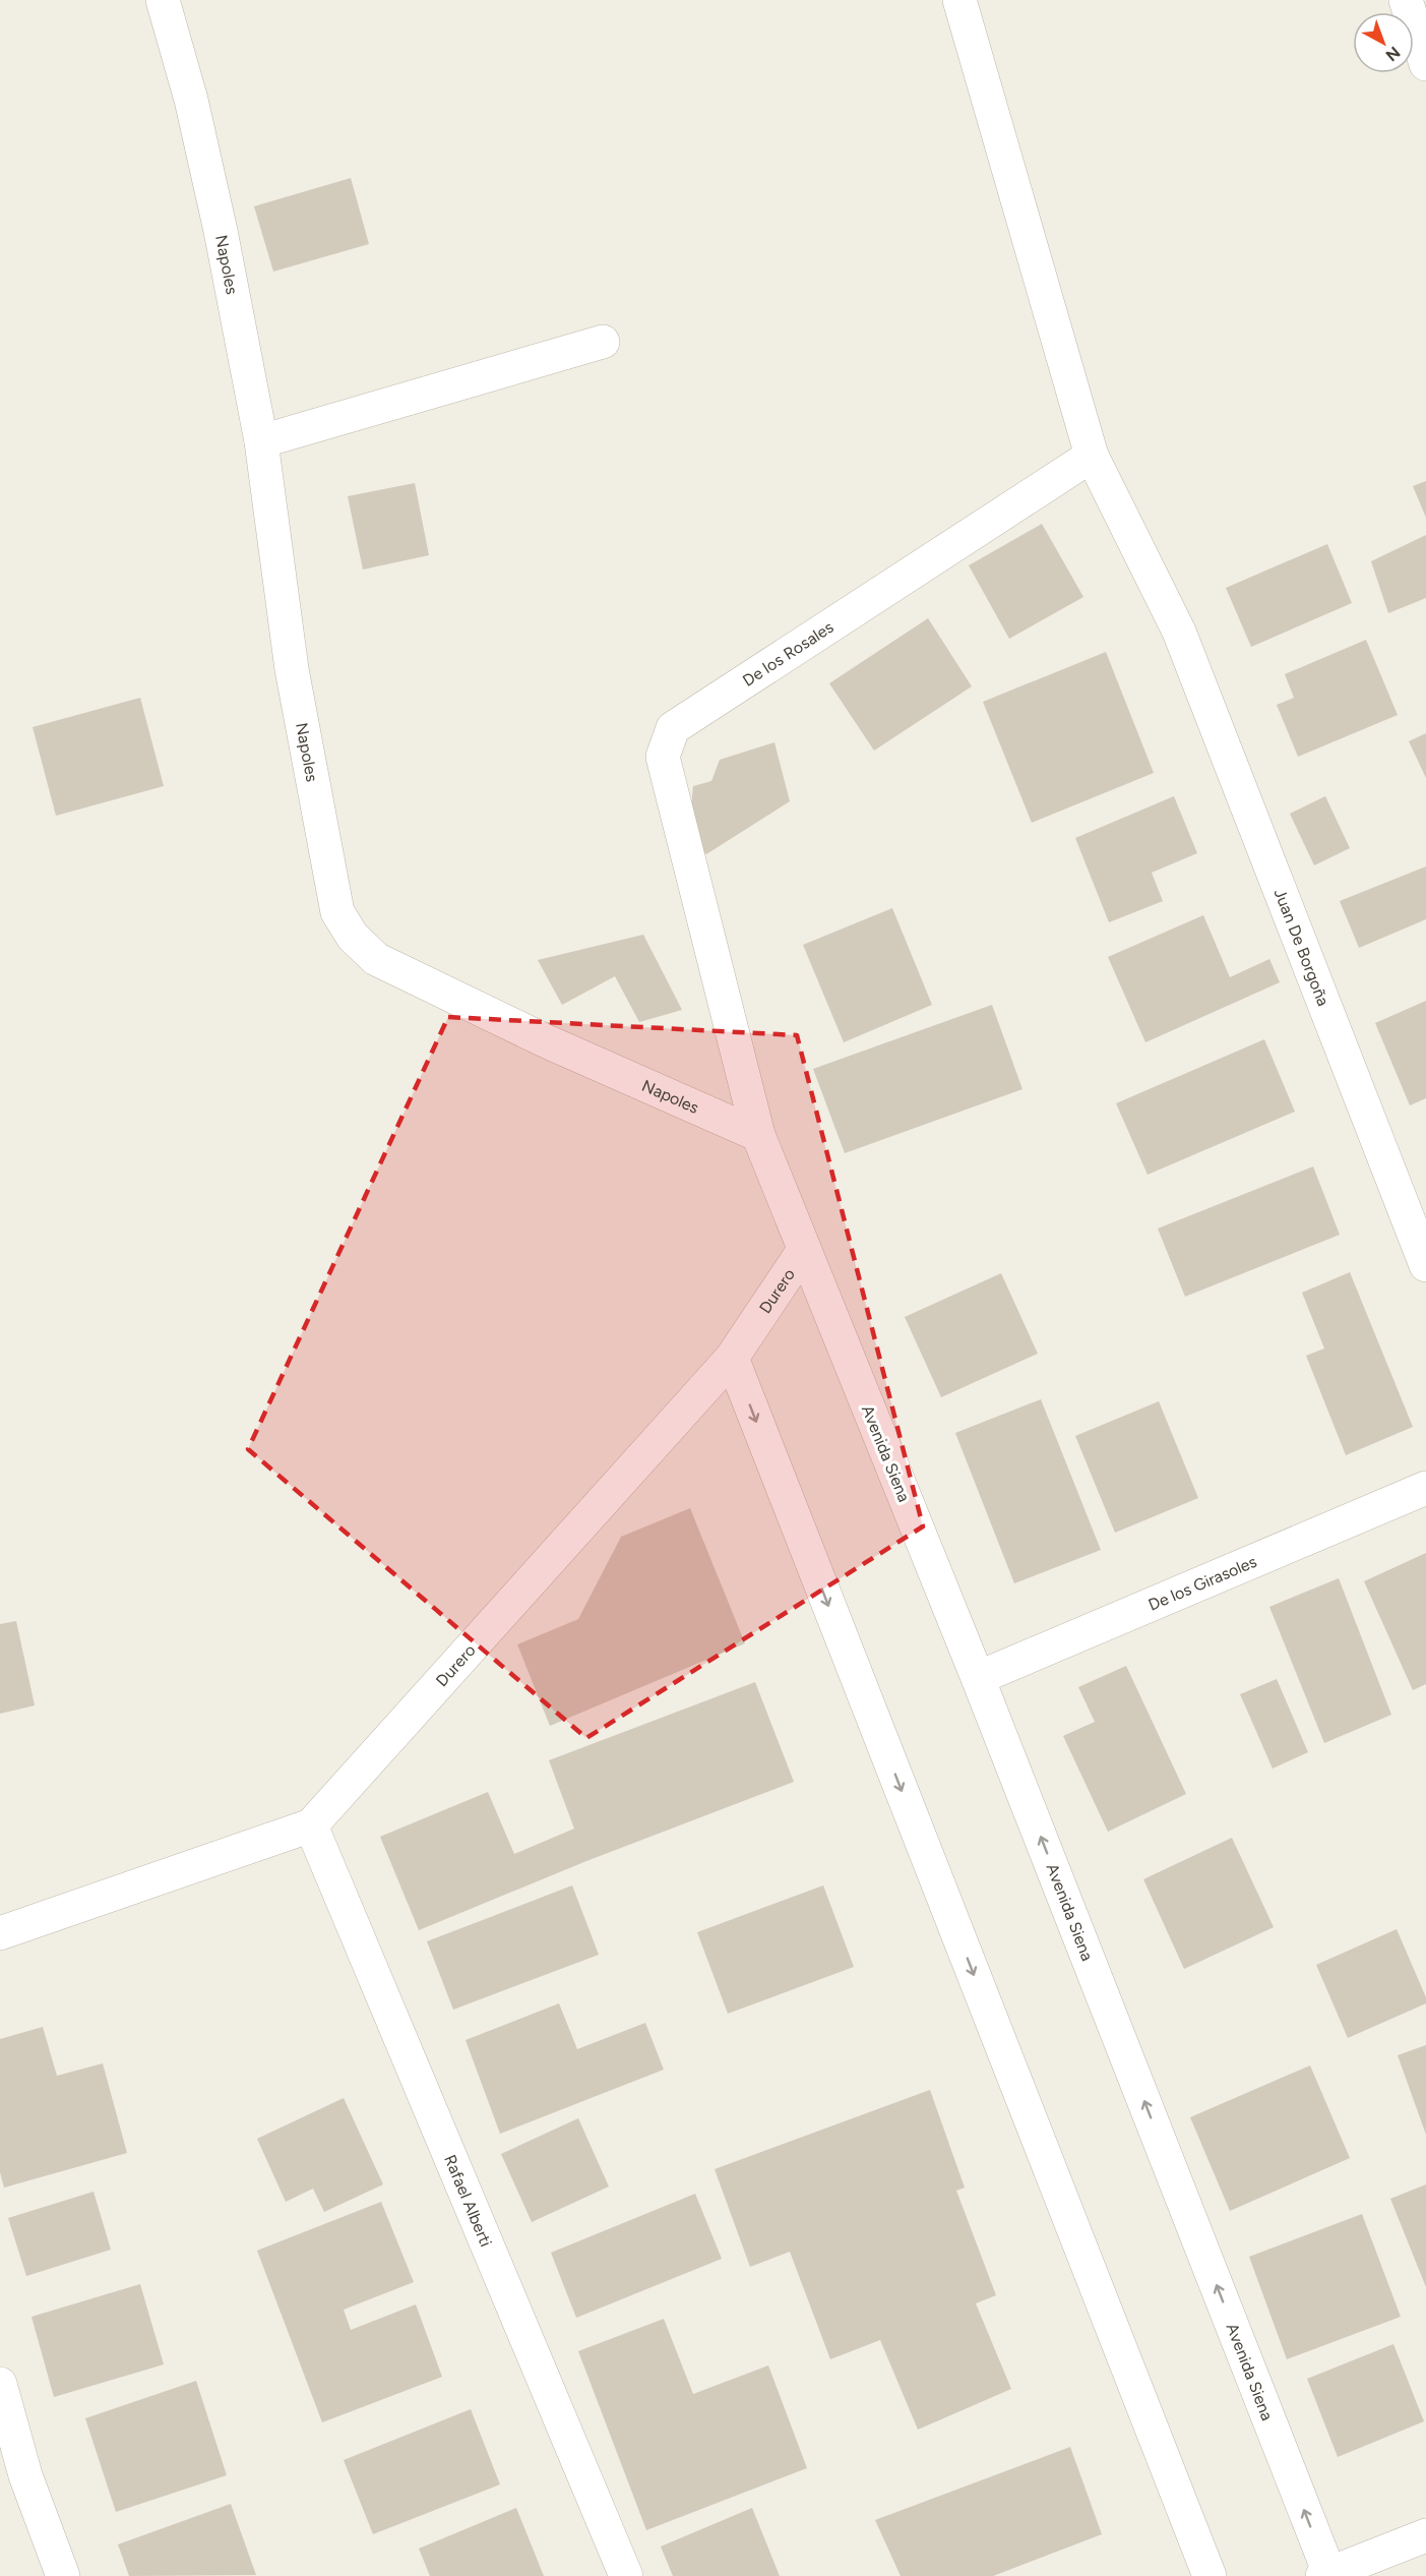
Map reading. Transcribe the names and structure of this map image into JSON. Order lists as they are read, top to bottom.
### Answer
{
  "streets": {
    "street": [
      "Napoles",
      "De los Rosales",
      "Juan De Borgoña",
      "Durero",
      "Avenida Siena",
      "De los Girasoles",
      "Rafael Alberti"
    ]
  },
  "crossings": [
    ["Napoles", "De los Rosales"],
    ["De los Rosales", "Juan De Borgoña"],
    ["Durero", "Avenida Siena"],
    ["Durero", "Rafael Alberti"],
    ["Avenida Siena", "De los Girasoles"]
  ],
  "north": "bottom right"
}
